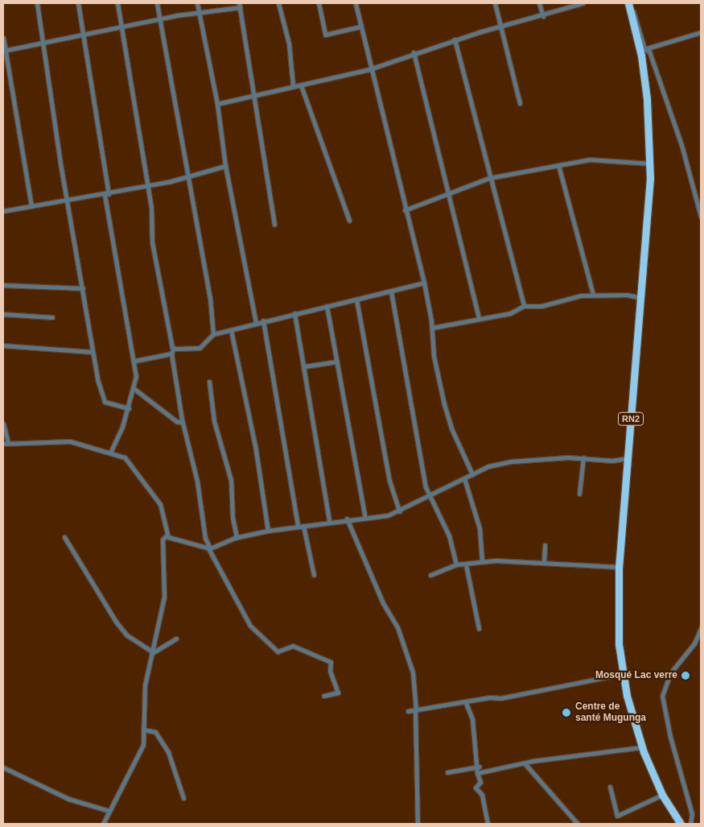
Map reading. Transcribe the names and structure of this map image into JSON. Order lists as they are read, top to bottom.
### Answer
{
  "streets": {
    "highway": ["RN2"]
  },
  "places": ["Mosqué Lac verre", "Centre de santé Mugunga"]
}
